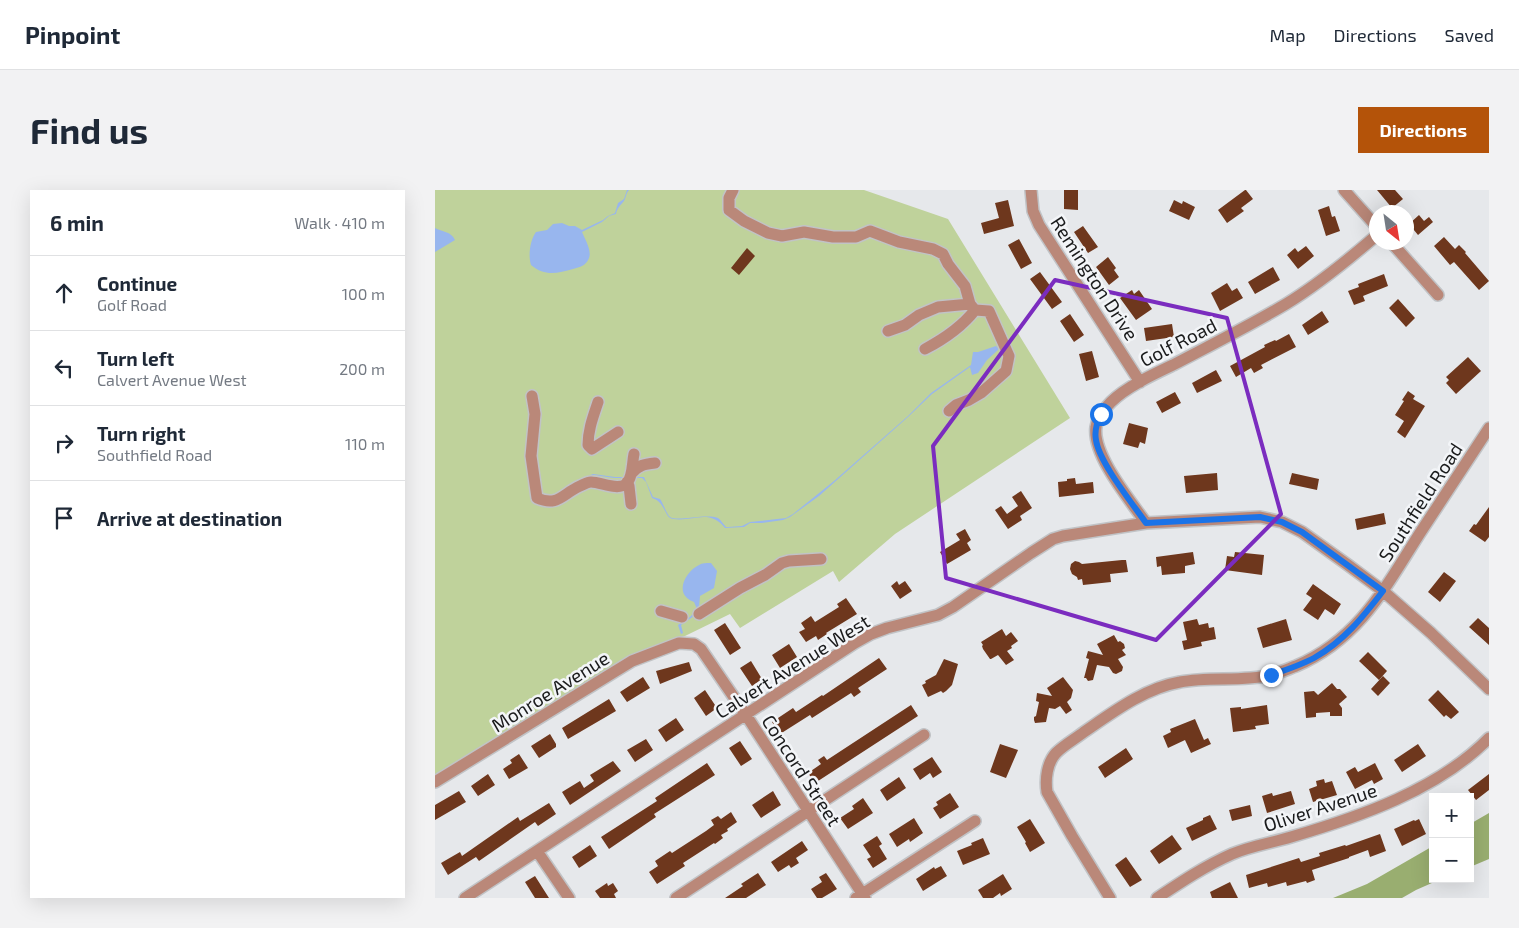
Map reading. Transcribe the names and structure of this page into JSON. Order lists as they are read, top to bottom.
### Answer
{
  "streets": {
    "street": [
      "Remington Drive",
      "Golf Road",
      "Southfield Road",
      "Calvert Avenue West",
      "Monroe Avenue",
      "Concord Street",
      "Oliver Avenue"
    ]
  },
  "crossings": [
    ["Remington Drive", "Golf Road"],
    ["Golf Road", "Calvert Avenue West"],
    ["Southfield Road", "Calvert Avenue West"],
    ["Calvert Avenue West", "Concord Street"],
    ["Monroe Avenue", "Concord Street"]
  ],
  "north": "bottom right",
  "page": {
    "header": "Pinpoint",
    "nav": ["Map", "Directions", "Saved"],
    "buttons": "Directions",
    "title": "Find us",
    "heading": ["6 min", "Walk · 410 m"],
    "list": [
      ["Continue", "Golf Road", "100 m"],
      ["Turn left", "Calvert Avenue West", "200 m"],
      ["Turn right", "Southfield Road", "110 m"],
      "Arrive at destination"
    ],
    "map_buttons": ["+", "−"]
  }
}
